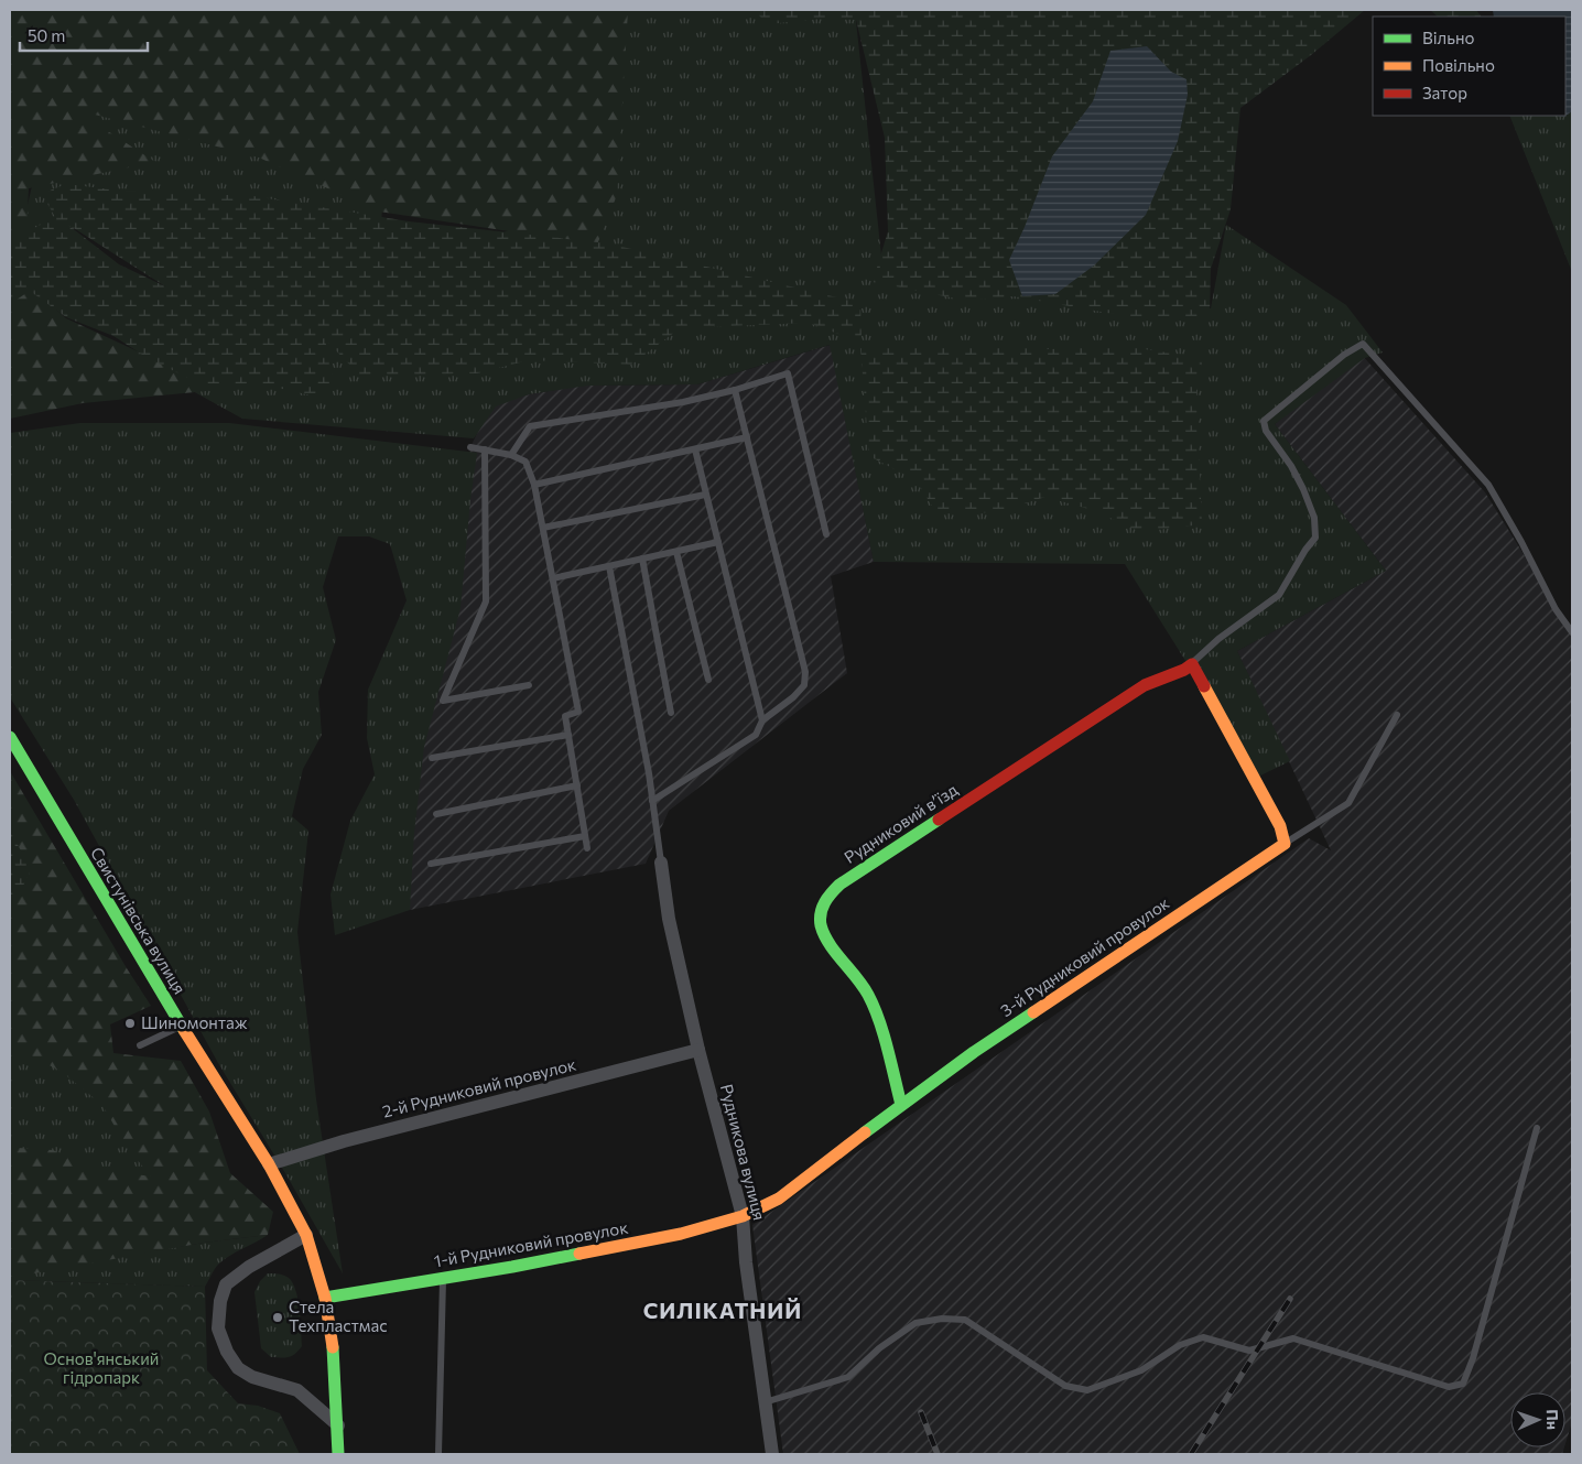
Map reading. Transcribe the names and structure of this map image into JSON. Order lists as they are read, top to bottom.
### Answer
{
  "streets": {
    "street": [
      "Рудниковий в’їзд",
      "Свистунівська вулиця",
      "3-й Рудниковий провулок",
      "2-й Рудниковий провулок",
      "Рудникова вулиця",
      "1-й Рудниковий провулок"
    ]
  },
  "crossings": [
    ["Рудниковий в’їзд", "3-й Рудниковий провулок"],
    ["Свистунівська вулиця", "2-й Рудниковий провулок"],
    ["Свистунівська вулиця", "1-й Рудниковий провулок"],
    ["3-й Рудниковий провулок", "Рудникова вулиця"],
    ["3-й Рудниковий провулок", "1-й Рудниковий провулок"],
    ["2-й Рудниковий провулок", "Рудникова вулиця"],
    ["Рудникова вулиця", "1-й Рудниковий провулок"]
  ],
  "districts": ["СИЛІКАТНИЙ"],
  "parks": ["Основ'янський гідропарк"],
  "places": ["Шиномонтаж", "Стела Техпластмас"],
  "legend": ["Вільно", "Повільно", "Затор"],
  "scale_bar": "50 m",
  "north": "right"
}
